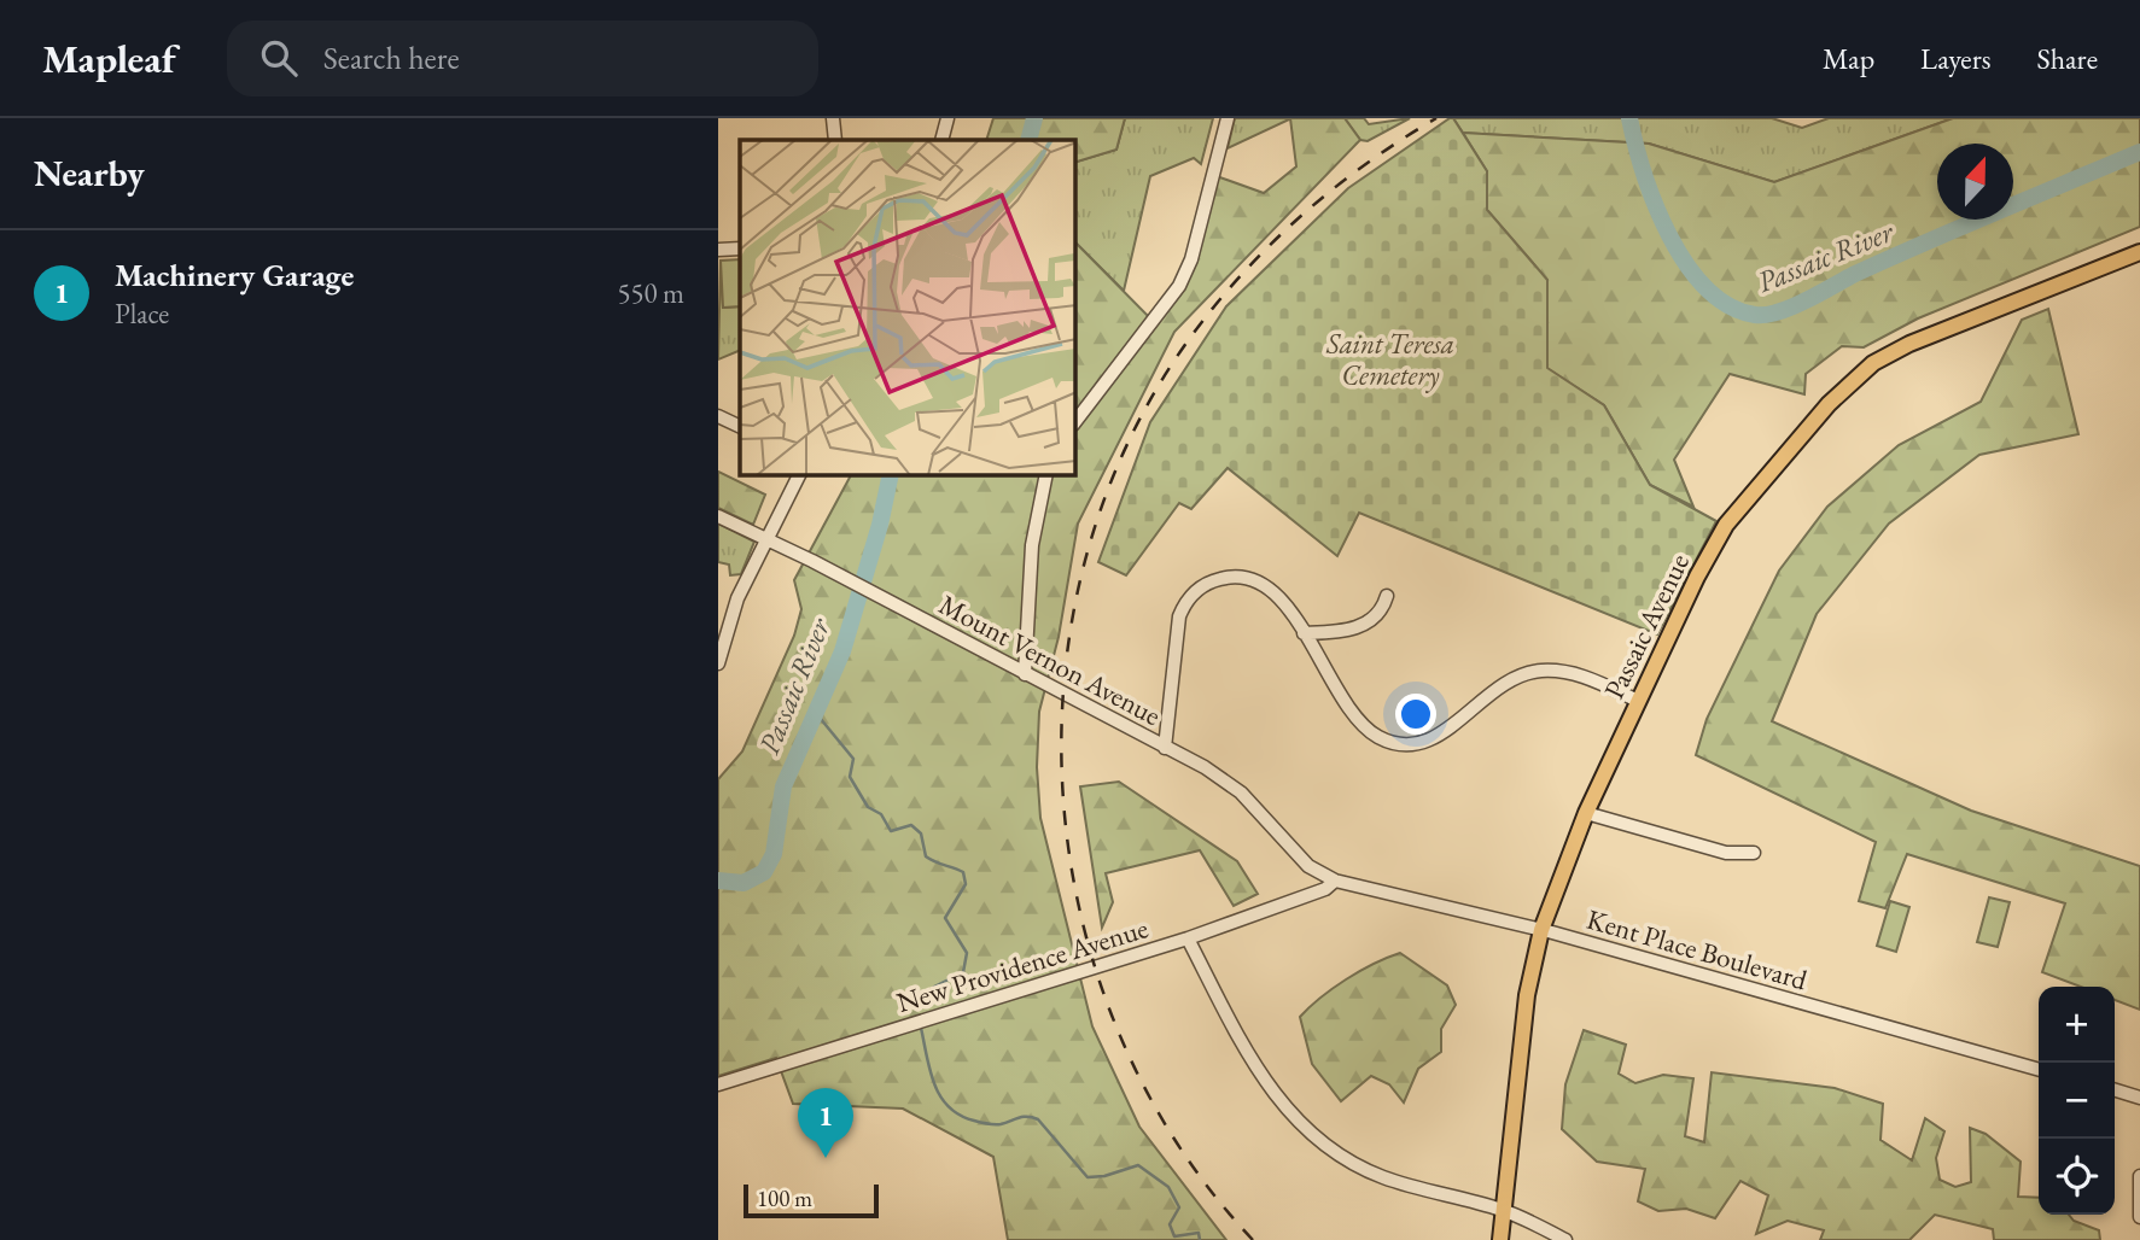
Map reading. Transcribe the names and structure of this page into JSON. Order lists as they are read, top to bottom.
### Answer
{
  "streets": {
    "main road": ["Passaic Avenue"],
    "street": ["Mount Vernon Avenue", "Kent Place Boulevard", "New Providence Avenue"]
  },
  "crossings": [
    ["Passaic Avenue", "Kent Place Boulevard"],
    ["Mount Vernon Avenue", "Kent Place Boulevard"],
    ["Mount Vernon Avenue", "New Providence Avenue"],
    ["Kent Place Boulevard", "New Providence Avenue"]
  ],
  "water": ["Passaic River"],
  "parks": ["Saint Teresa Cemetery"],
  "scale_bar": "100 m",
  "north": "top",
  "page": {
    "header": "Mapleaf",
    "search": "Search here",
    "nav": ["Map", "Layers", "Share"],
    "heading": "Nearby",
    "list": [
      {
        "mark": "1",
        "name": "Machinery Garage",
        "note": "Place",
        "value": "550 m"
      }
    ],
    "map_buttons": ["+", "−"],
    "pins": "1",
    "scale": "100 m"
  }
}
